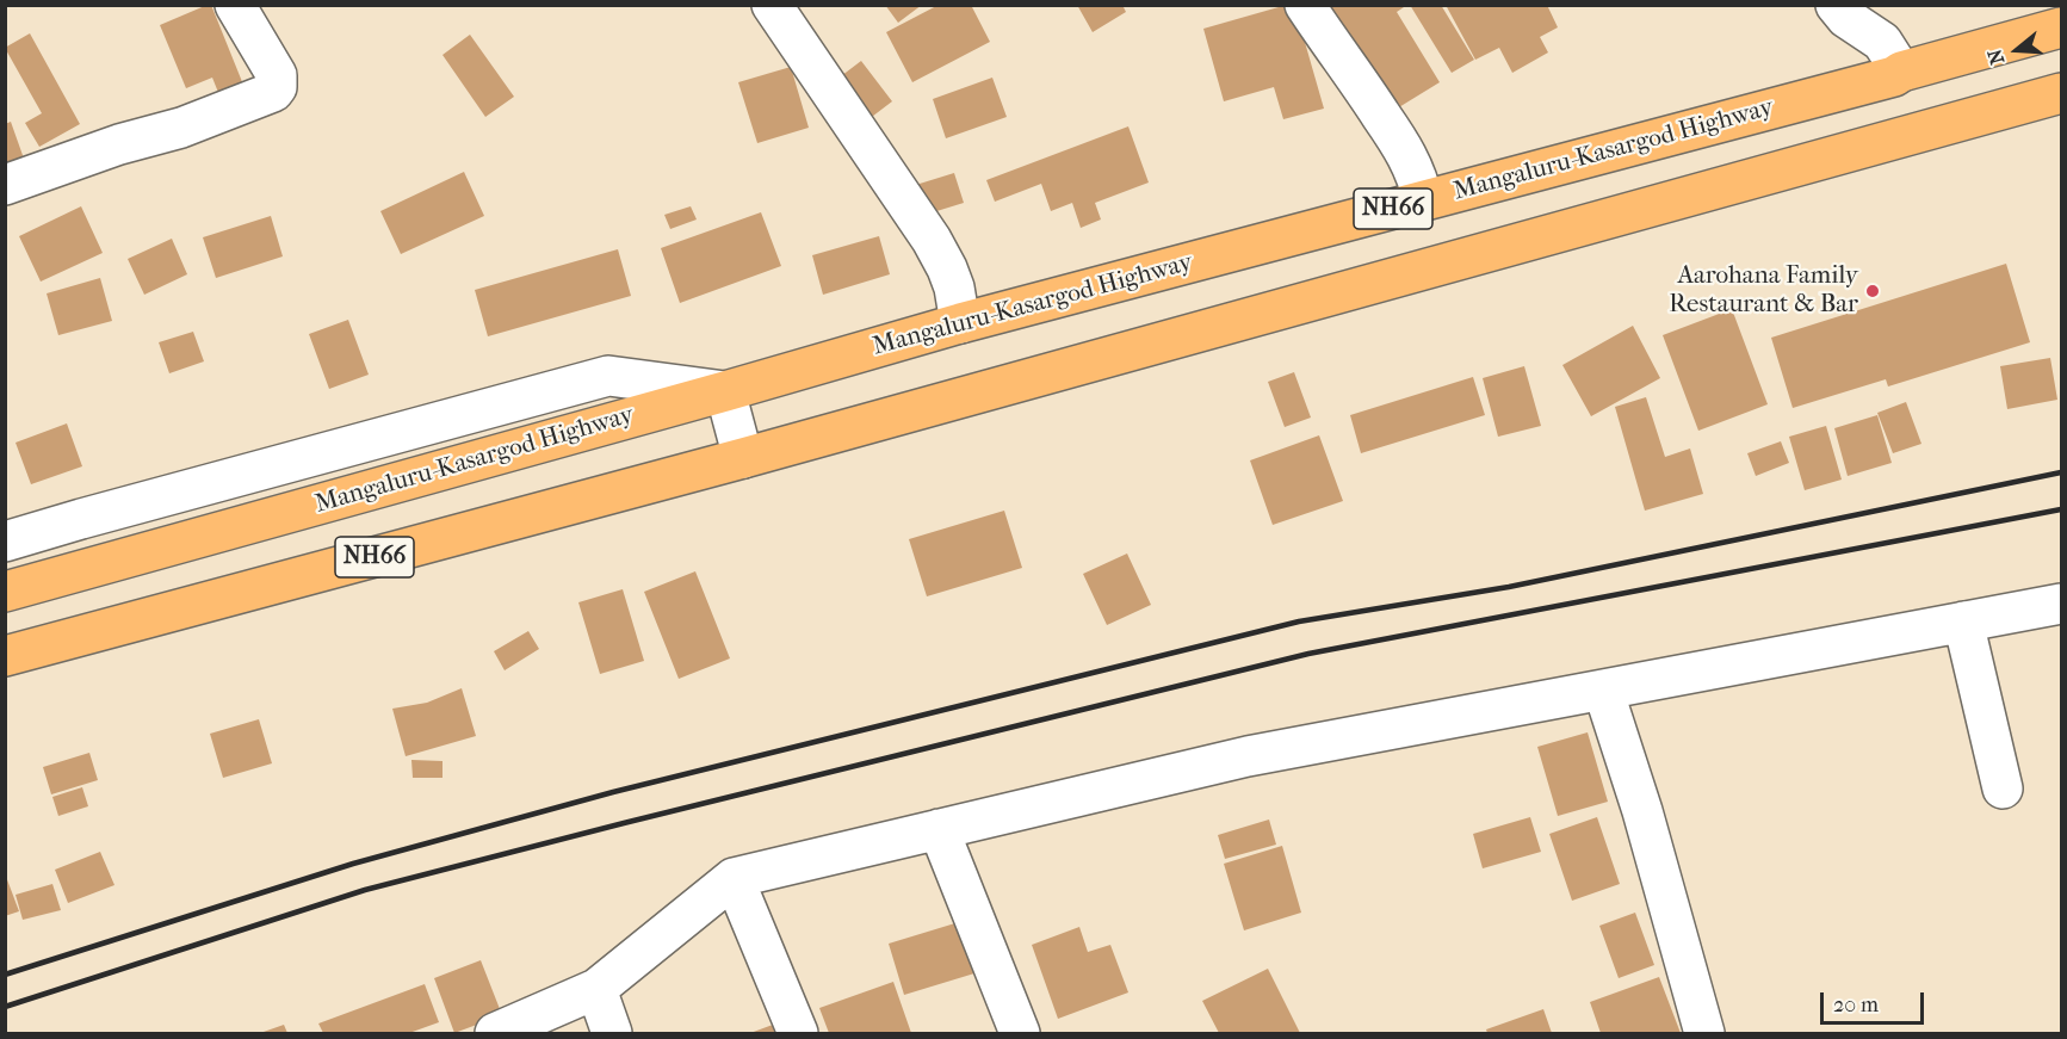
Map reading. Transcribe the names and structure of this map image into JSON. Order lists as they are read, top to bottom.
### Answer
{
  "streets": {
    "highway": ["Mangaluru-Kasargod Highway", "NH66"]
  },
  "places": ["Aarohana Family Restaurant & Bar"],
  "scale_bar": "20 m",
  "north": "left"
}
